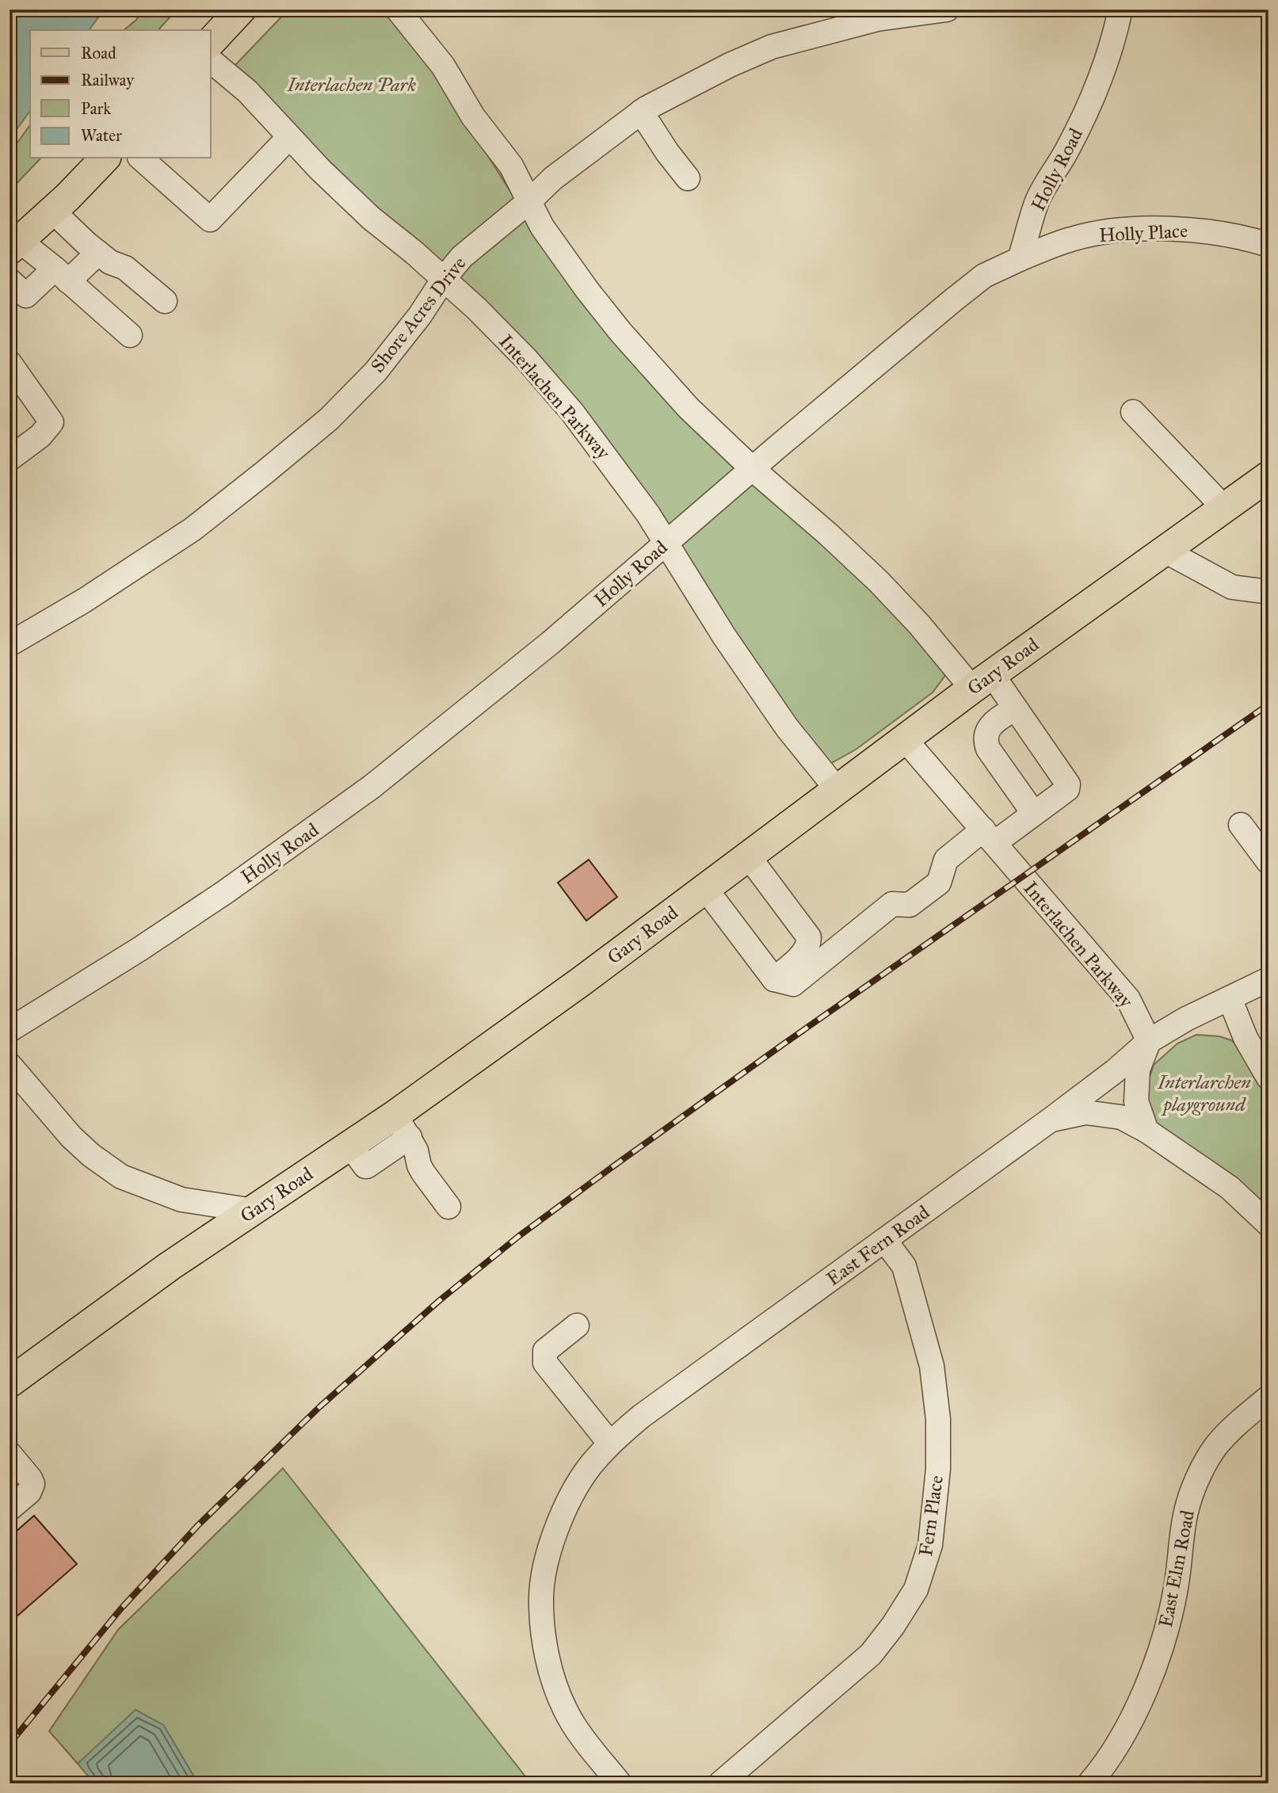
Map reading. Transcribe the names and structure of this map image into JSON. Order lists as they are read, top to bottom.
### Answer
{
  "streets": {
    "main road": ["Gary Road"],
    "street": [
      "Holly Road",
      "Holly Place",
      "Shore Acres Drive",
      "Interlachen Parkway",
      "East Fern Road",
      "Fern Place",
      "East Elm Road"
    ]
  },
  "crossings": [
    ["Holly Road", "Holly Place"],
    ["Holly Road", "Interlachen Parkway"],
    ["Shore Acres Drive", "Interlachen Parkway"],
    ["Interlachen Parkway", "Gary Road"],
    ["Interlachen Parkway", "East Fern Road"],
    ["East Fern Road", "Fern Place"]
  ],
  "parks": ["Interlachen Park", "Interlarchen playground"],
  "legend": [
    "Road",
    "Railway",
    "Park",
    "Water"
  ]
}
